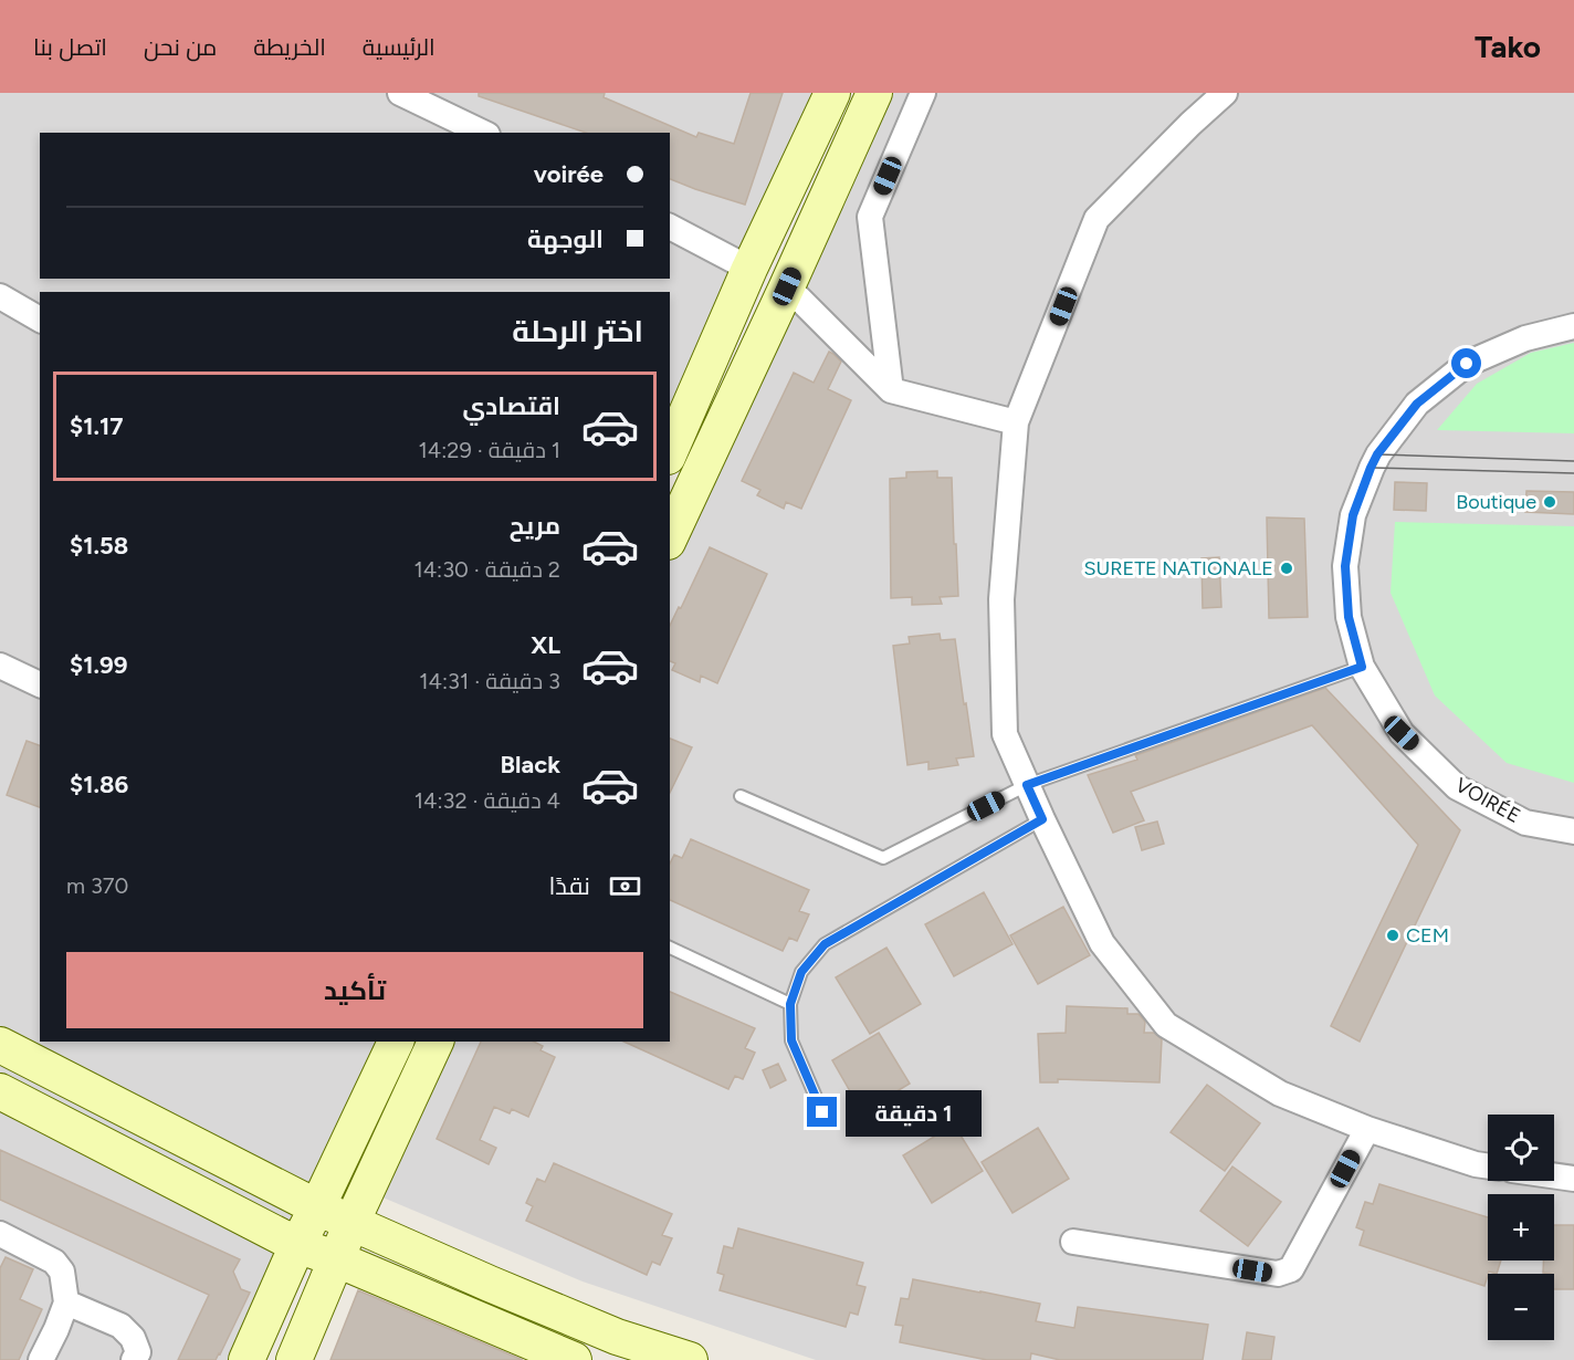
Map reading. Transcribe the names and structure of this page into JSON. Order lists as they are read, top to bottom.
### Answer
{
  "streets": {
    "street": ["VOIRÉE"]
  },
  "places": ["Boutique", "SURETE NATIONALE", "CEM"],
  "page": {
    "header": "Tako",
    "nav": [
      "الرئيسية",
      "الخريطة",
      "من نحن",
      "اتصل بنا"
    ],
    "banner": ["voirée", "الوجهة"],
    "heading": "اختر الرحلة",
    "list": [
      {
        "name": "اقتصادي",
        "note": "1 دقيقة · 14:29",
        "value": "$1.17"
      },
      {
        "name": "مريح",
        "note": "2 دقيقة · 14:30",
        "value": "$1.58"
      },
      {
        "name": "XL",
        "note": "3 دقيقة · 14:31",
        "value": "$1.99"
      },
      {
        "name": "Black",
        "note": "4 دقيقة · 14:32",
        "value": "$1.86"
      }
    ],
    "pay": ["نقدًا", "370 m"],
    "buttons": "تأكيد",
    "bubble": "1 دقيقة",
    "map_buttons": ["+", "−"]
  }
}
